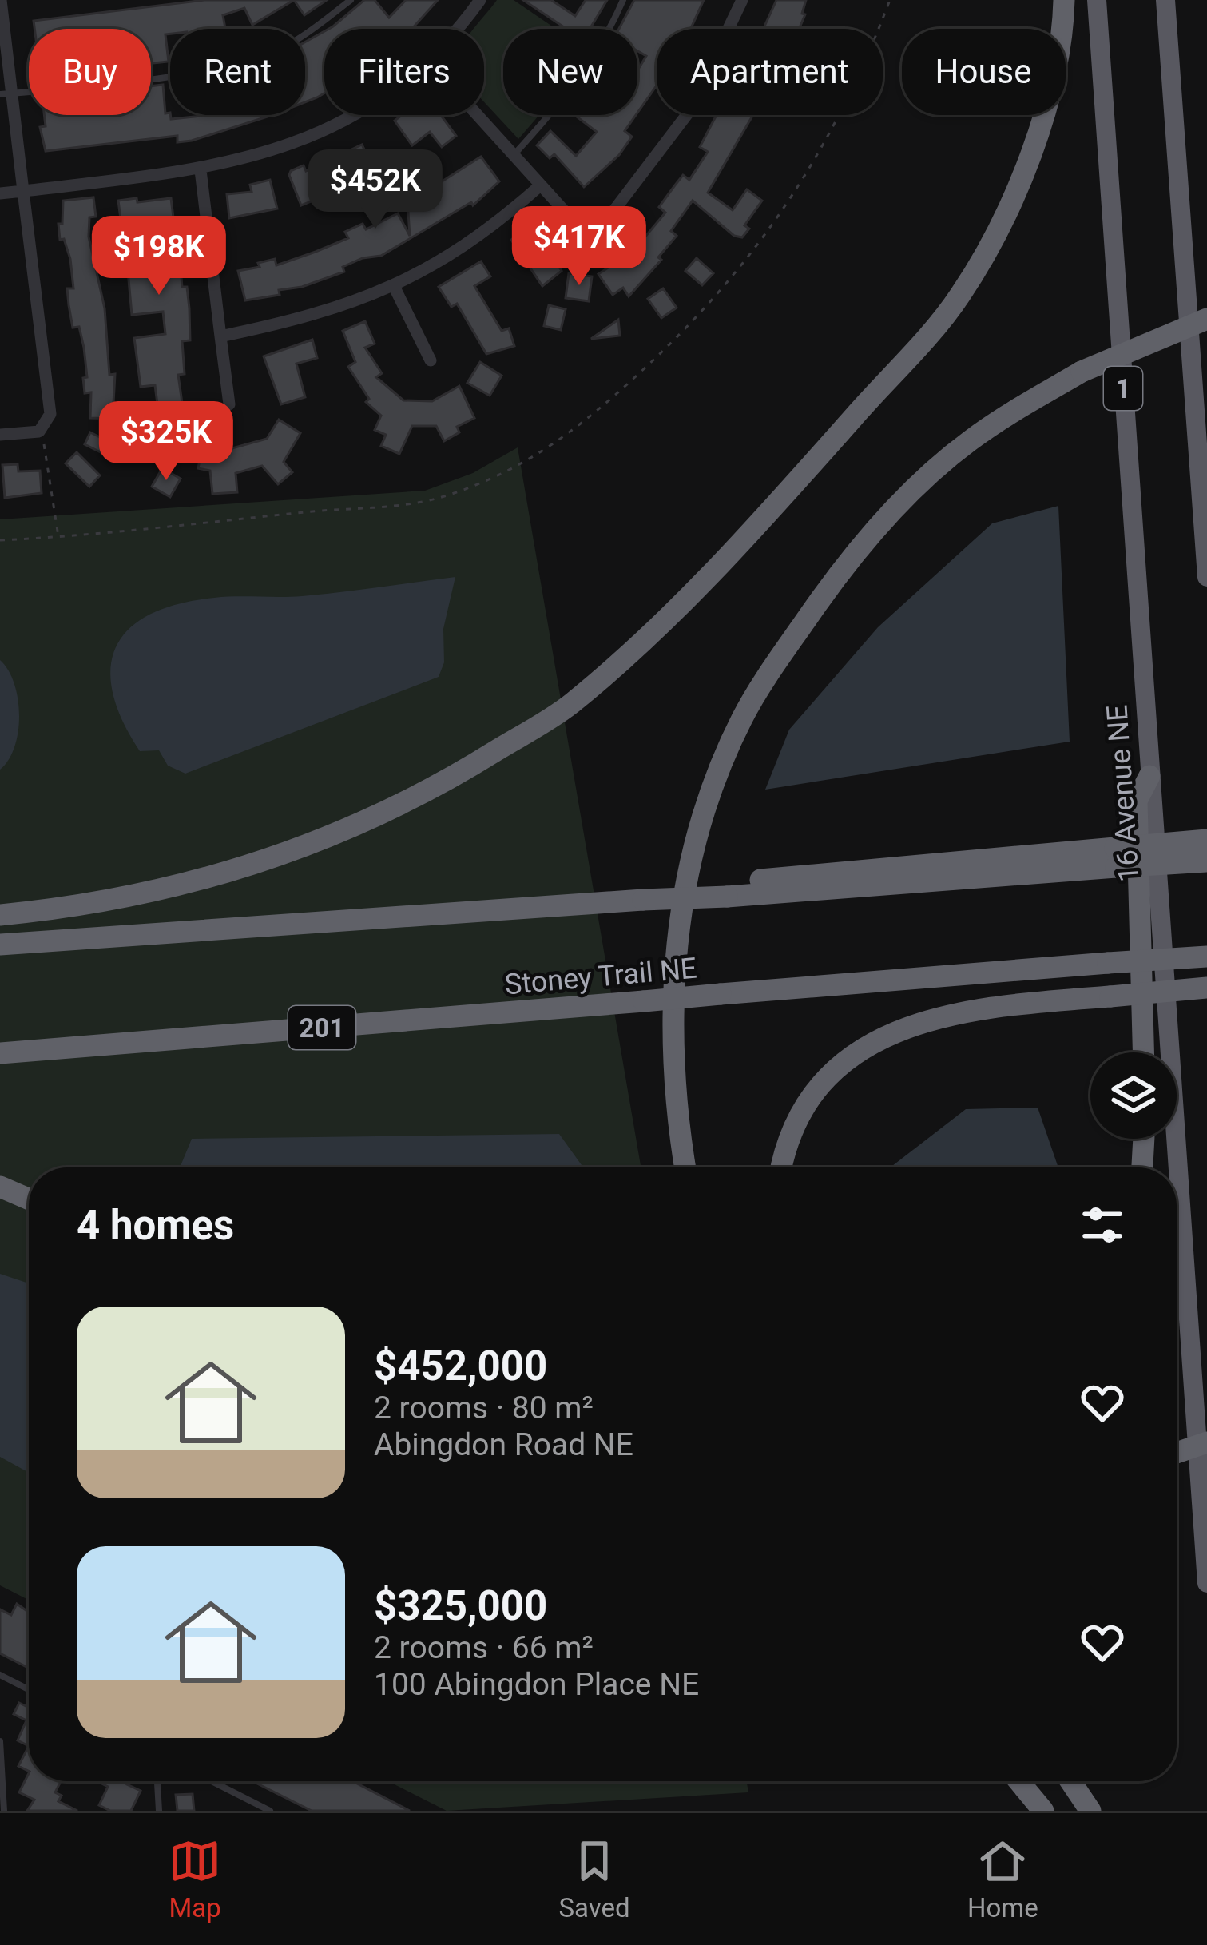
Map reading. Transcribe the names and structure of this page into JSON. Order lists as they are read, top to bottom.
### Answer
{
  "streets": {
    "highway": [
      "1",
      "16 Avenue NE",
      "Stoney Trail NE",
      "201"
    ]
  },
  "page": {
    "chip": [
      "Buy",
      "Rent",
      "Filters",
      "New",
      "Apartment",
      "House"
    ],
    "price": [
      "$452K",
      "$417K",
      "$198K",
      "$325K"
    ],
    "heading": "4 homes",
    "list": [
      {
        "name": "$452,000",
        "note": "2 rooms · 80 m² · Abingdon Road NE"
      },
      {
        "name": "$325,000",
        "note": "2 rooms · 66 m² · 100 Abingdon Place NE"
      }
    ],
    "tabs": ["Map", "Saved", "Home"]
  }
}
